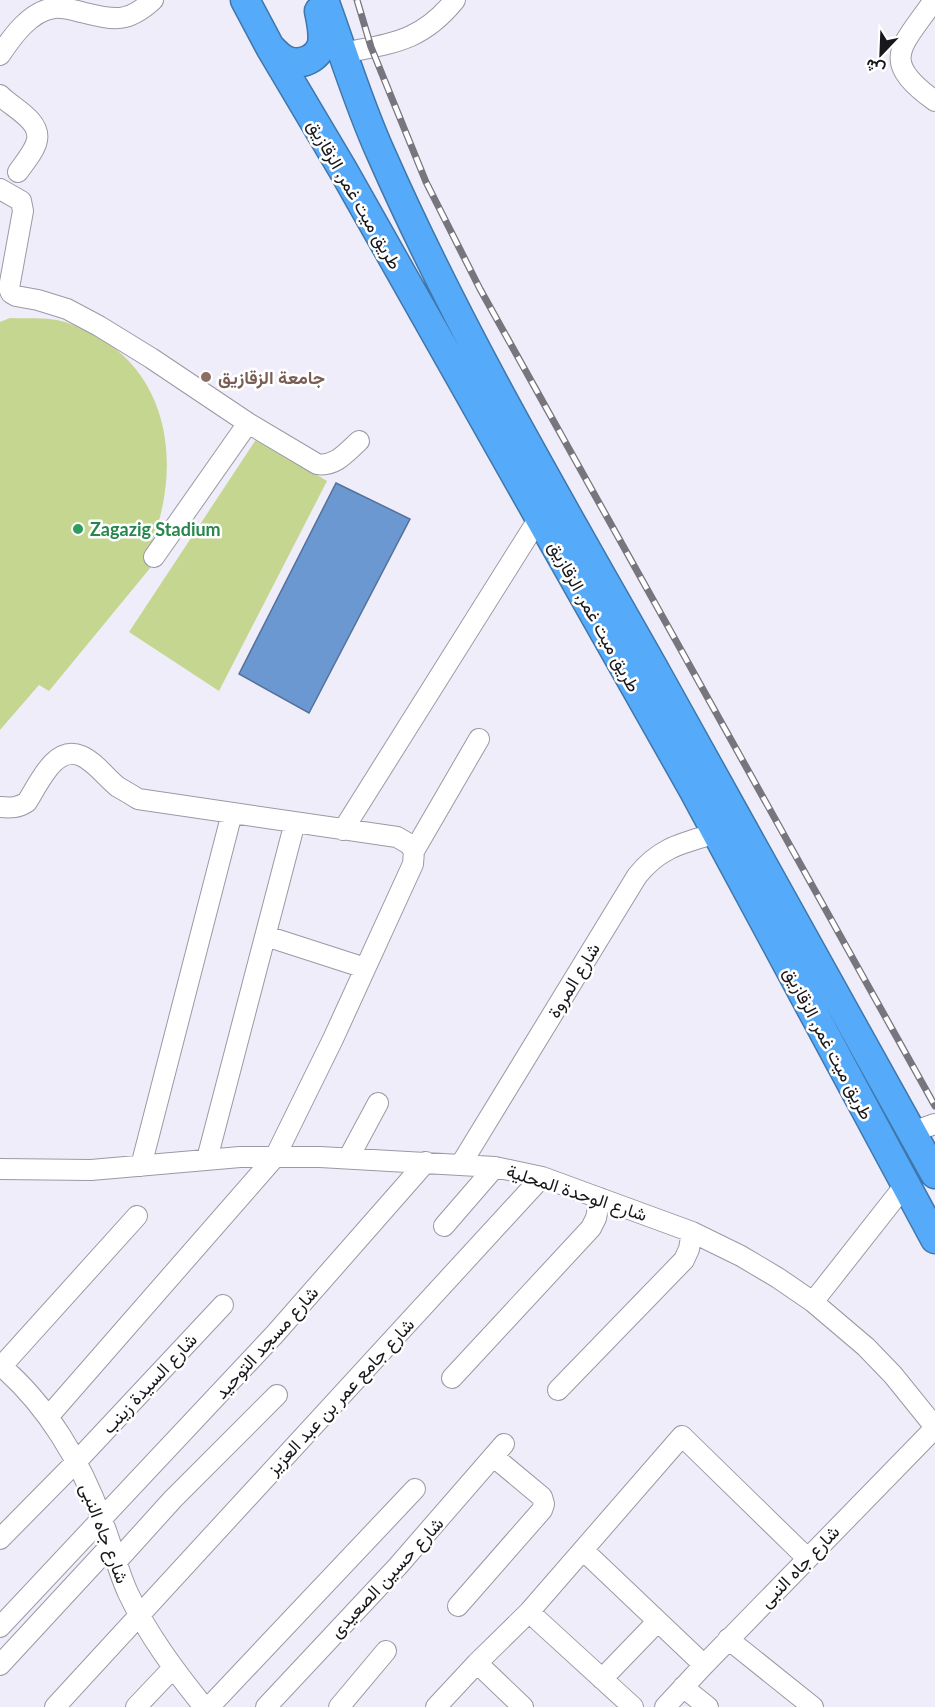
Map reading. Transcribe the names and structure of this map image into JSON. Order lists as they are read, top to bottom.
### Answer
{
  "streets": {
    "highway": ["طريق ميت غمر, الزقازيق"],
    "street": [
      "شارع المروة",
      "شارع الوحدة المحلية",
      "شارع مسجد التوحيد",
      "شارع السيدة زينب",
      "شارع جامع عمر بن عبد العزيز",
      "شارع جاه النبى",
      "شارع حسين الصعيدى"
    ]
  },
  "crossings": [
    ["طريق ميت غمر, الزقازيق", "شارع المروة"],
    ["شارع المروة", "شارع الوحدة المحلية"],
    ["شارع الوحدة المحلية", "شارع مسجد التوحيد"],
    ["شارع الوحدة المحلية", "شارع جامع عمر بن عبد العزيز"],
    ["شارع الوحدة المحلية", "شارع جاه النبى"],
    ["شارع مسجد التوحيد", "شارع جاه النبى"],
    ["شارع السيدة زينب", "شارع جاه النبى"],
    ["شارع جامع عمر بن عبد العزيز", "شارع جاه النبى"]
  ],
  "places": ["جامعة الزقازيق", "Zagazig Stadium"],
  "north": "bottom left"
}
